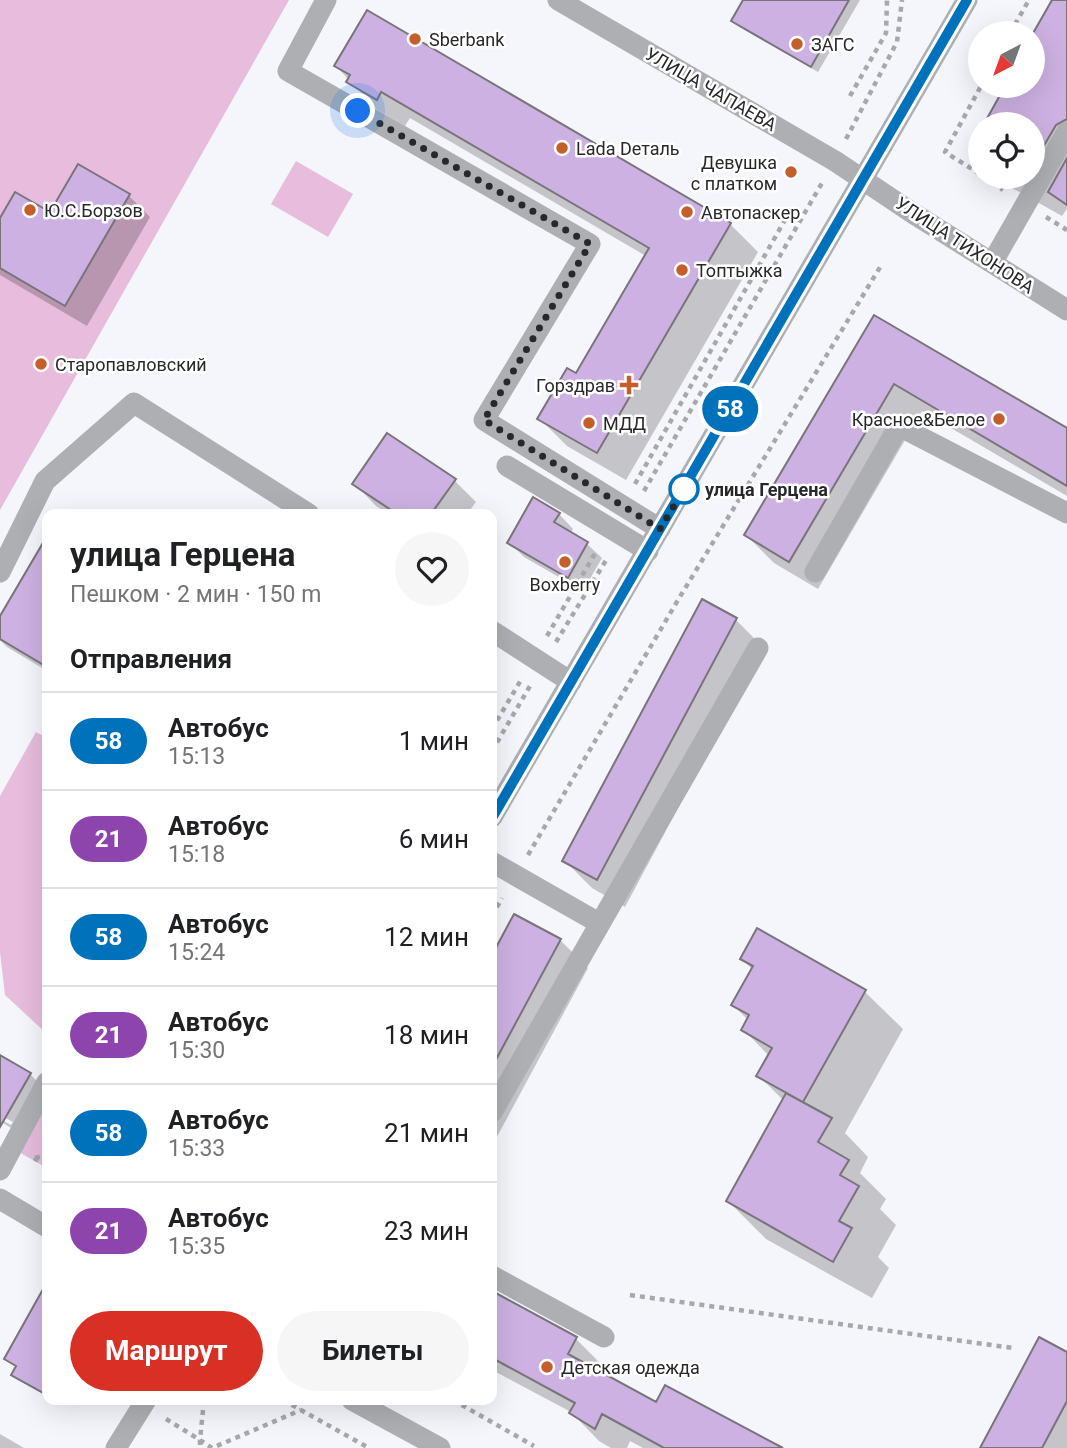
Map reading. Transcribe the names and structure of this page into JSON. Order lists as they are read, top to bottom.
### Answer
{
  "streets": {
    "street": ["УЛИЦА ЧАПАЕВА", "УЛИЦА ТИХОНОВА"]
  },
  "crossings": [
    ["УЛИЦА ЧАПАЕВА", "УЛИЦА ТИХОНОВА"]
  ],
  "places": {
    "other": [
      "Sberbank",
      "ЗАГС",
      "Lada Dеталь",
      "Девушка с платком",
      "Ю.С.Борзов",
      "Автопаскер",
      "Топтыжка",
      "Старопавловский",
      "Красное&Белое",
      "МДД",
      "улица Герцена",
      "Boxberry",
      "Детская одежда"
    ],
    "health": ["Горздрав"]
  },
  "lines": ["bus line 58"],
  "north": "bottom left",
  "page": {
    "on_map": "58",
    "heading": [
      ["улица Герцена", "Пешком · 2 мин · 150 m"],
      "Отправления"
    ],
    "list": [
      {
        "mark": "58",
        "name": "Автобус",
        "note": "15:13",
        "value": "1 мин"
      },
      {
        "mark": "21",
        "name": "Автобус",
        "note": "15:18",
        "value": "6 мин"
      },
      {
        "mark": "58",
        "name": "Автобус",
        "note": "15:24",
        "value": "12 мин"
      },
      {
        "mark": "21",
        "name": "Автобус",
        "note": "15:30",
        "value": "18 мин"
      },
      {
        "mark": "58",
        "name": "Автобус",
        "note": "15:33",
        "value": "21 мин"
      },
      {
        "mark": "21",
        "name": "Автобус",
        "note": "15:35",
        "value": "23 мин"
      }
    ],
    "buttons": ["Маршрут", "Билеты"]
  }
}
